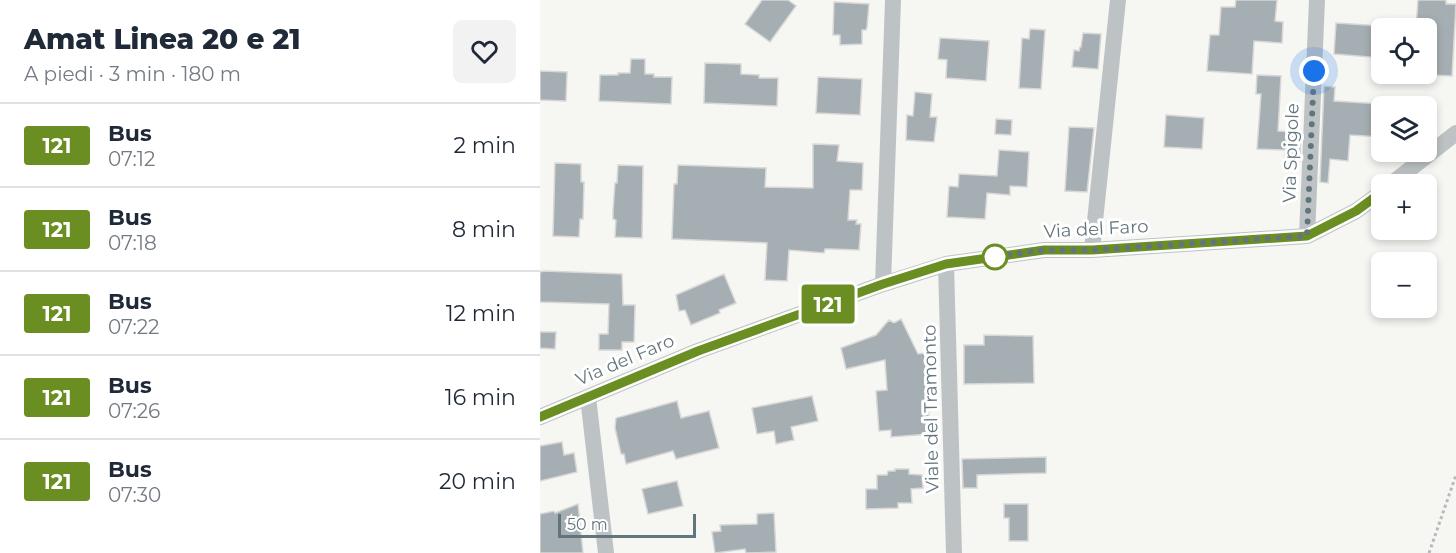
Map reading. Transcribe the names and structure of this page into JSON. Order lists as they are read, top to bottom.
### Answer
{
  "streets": {
    "street": ["Via Spigole", "Via del Faro", "Viale del Tramonto"]
  },
  "crossings": [
    ["Via Spigole", "Via del Faro"],
    ["Via del Faro", "Viale del Tramonto"]
  ],
  "lines": ["bus line 121"],
  "scale_bar": "50 m",
  "page": {
    "heading": ["Amat Linea 20 e 21", "A piedi · 3 min · 180 m"],
    "on_map": "121",
    "map_buttons": ["+", "−"],
    "list": [
      {
        "mark": "121",
        "name": "Bus",
        "note": "07:12",
        "value": "2 min"
      },
      {
        "mark": "121",
        "name": "Bus",
        "note": "07:18",
        "value": "8 min"
      },
      {
        "mark": "121",
        "name": "Bus",
        "note": "07:22",
        "value": "12 min"
      },
      {
        "mark": "121",
        "name": "Bus",
        "note": "07:26",
        "value": "16 min"
      },
      {
        "mark": "121",
        "name": "Bus",
        "note": "07:30",
        "value": "20 min"
      }
    ],
    "scale": "50 m"
  }
}
